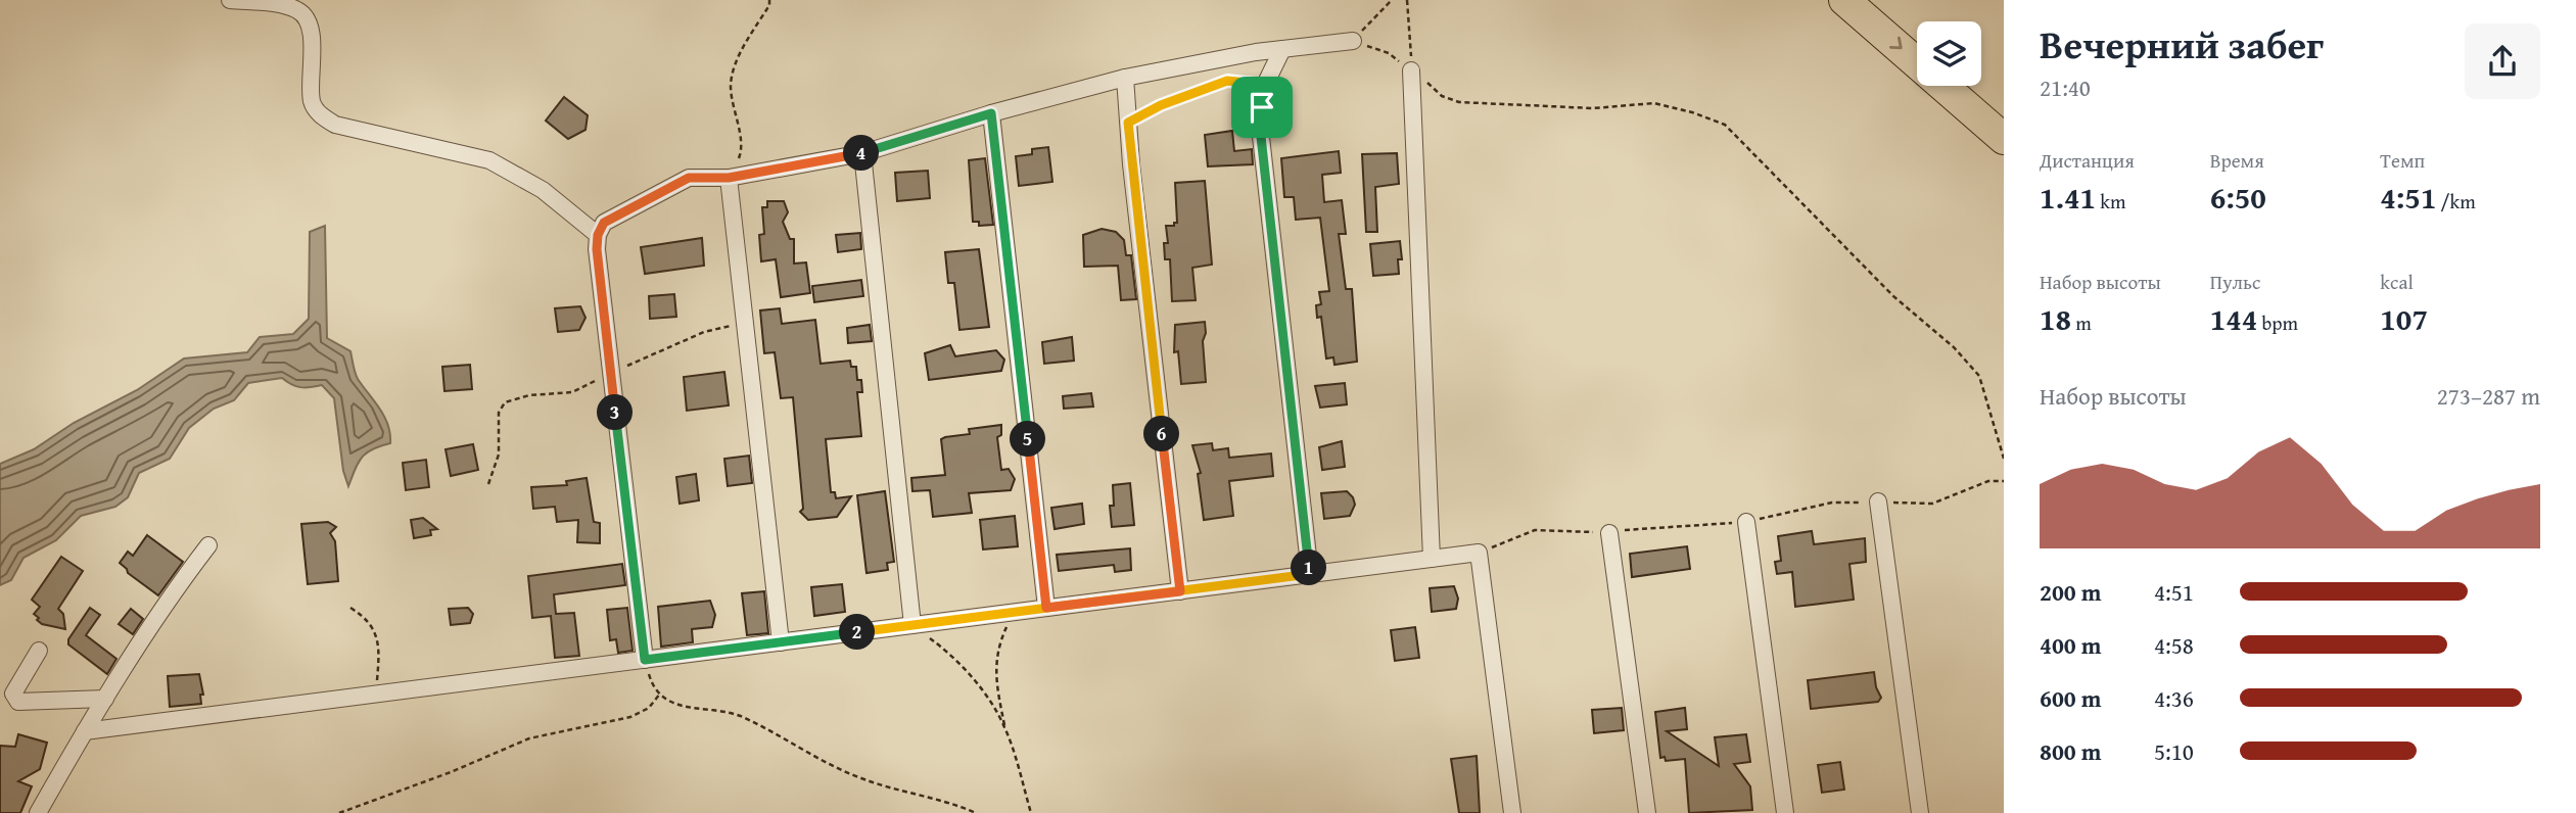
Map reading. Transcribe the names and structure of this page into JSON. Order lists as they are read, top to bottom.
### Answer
{
  "page": {
    "heading": ["Вечерний забег", "21:40"],
    "stats": [
      ["Дистанция", "1.41 km"],
      ["Время", "6:50"],
      ["Темп", "4:51 /km"],
      ["Набор высоты", "18 m"],
      ["Пульс", "144 bpm"],
      ["kcal", "107"]
    ],
    "pins": [
      "4",
      "3",
      "6",
      "5",
      "1",
      "2"
    ],
    "chart": ["Набор высоты", "273–287 m"],
    "list": [
      {
        "name": "200 m",
        "note": "4:51"
      },
      {
        "name": "400 m",
        "note": "4:58"
      },
      {
        "name": "600 m",
        "note": "4:36"
      },
      {
        "name": "800 m",
        "note": "5:10"
      }
    ]
  }
}
